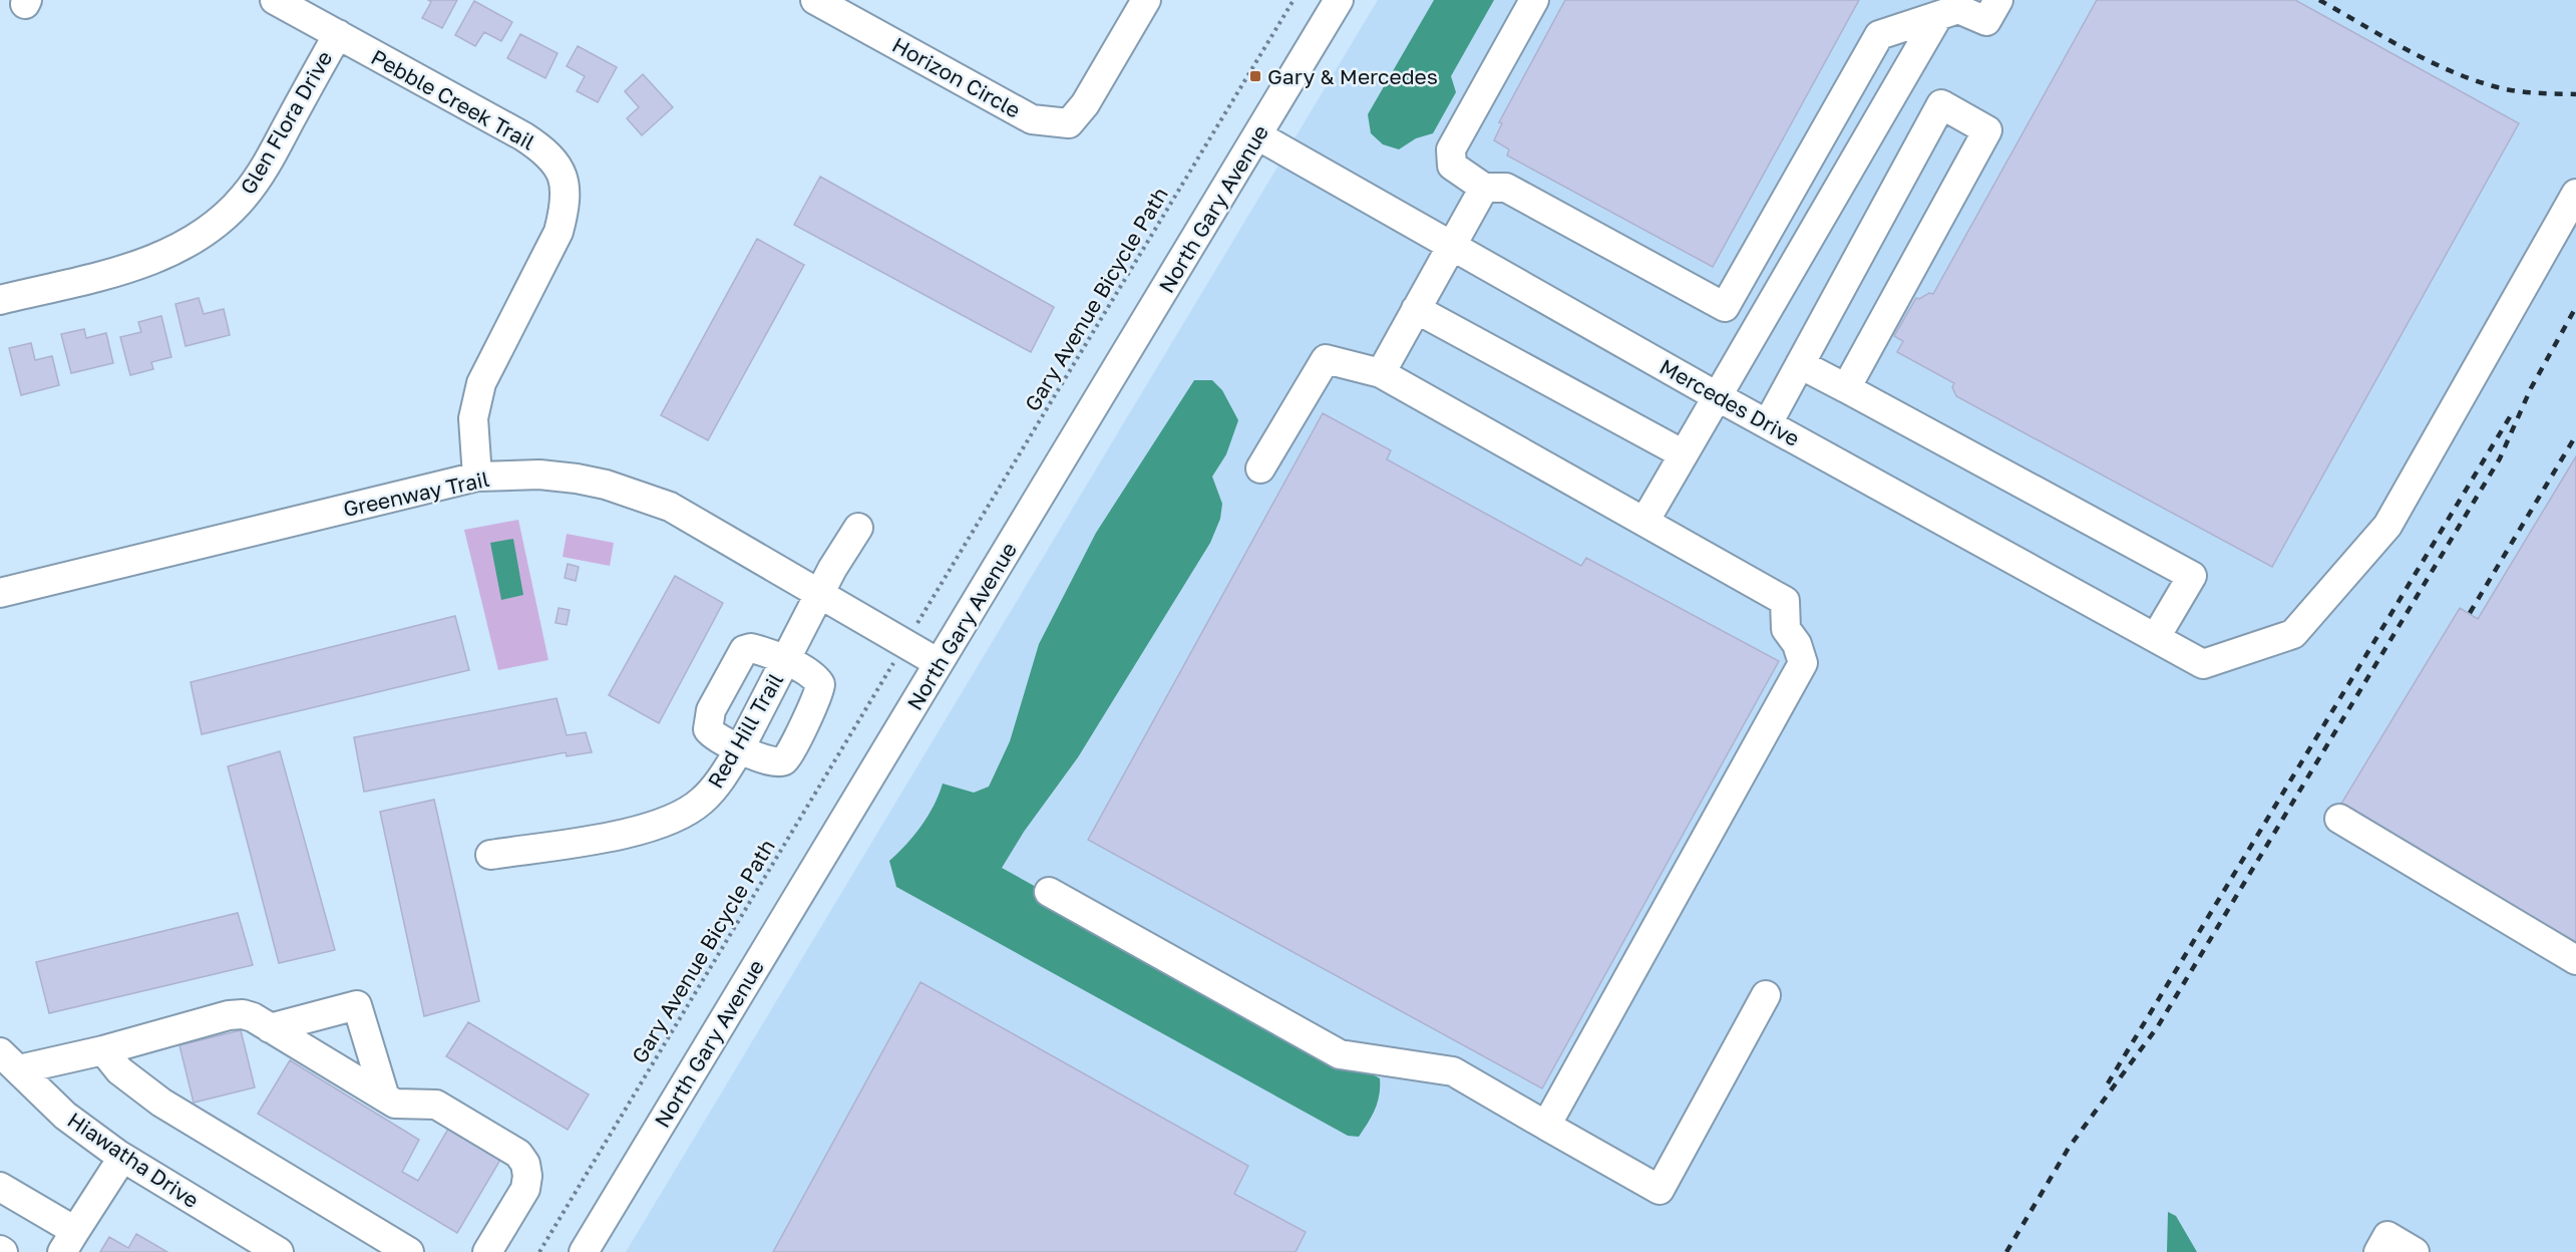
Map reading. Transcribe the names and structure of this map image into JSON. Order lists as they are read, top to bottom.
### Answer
{
  "streets": {
    "street": [
      "Horizon Circle",
      "Pebble Creek Trail",
      "Glen Flora Drive",
      "North Gary Avenue",
      "Mercedes Drive",
      "Greenway Trail",
      "Red Hill Trail",
      "Hiawatha Drive"
    ],
    "path": ["Gary Avenue Bicycle Path"]
  },
  "crossings": [
    ["Pebble Creek Trail", "Glen Flora Drive"],
    ["Pebble Creek Trail", "Greenway Trail"],
    ["North Gary Avenue", "Mercedes Drive"],
    ["North Gary Avenue", "Greenway Trail"],
    ["Greenway Trail", "Red Hill Trail"]
  ],
  "places": {
    "transit": ["Gary & Mercedes"]
  }
}
